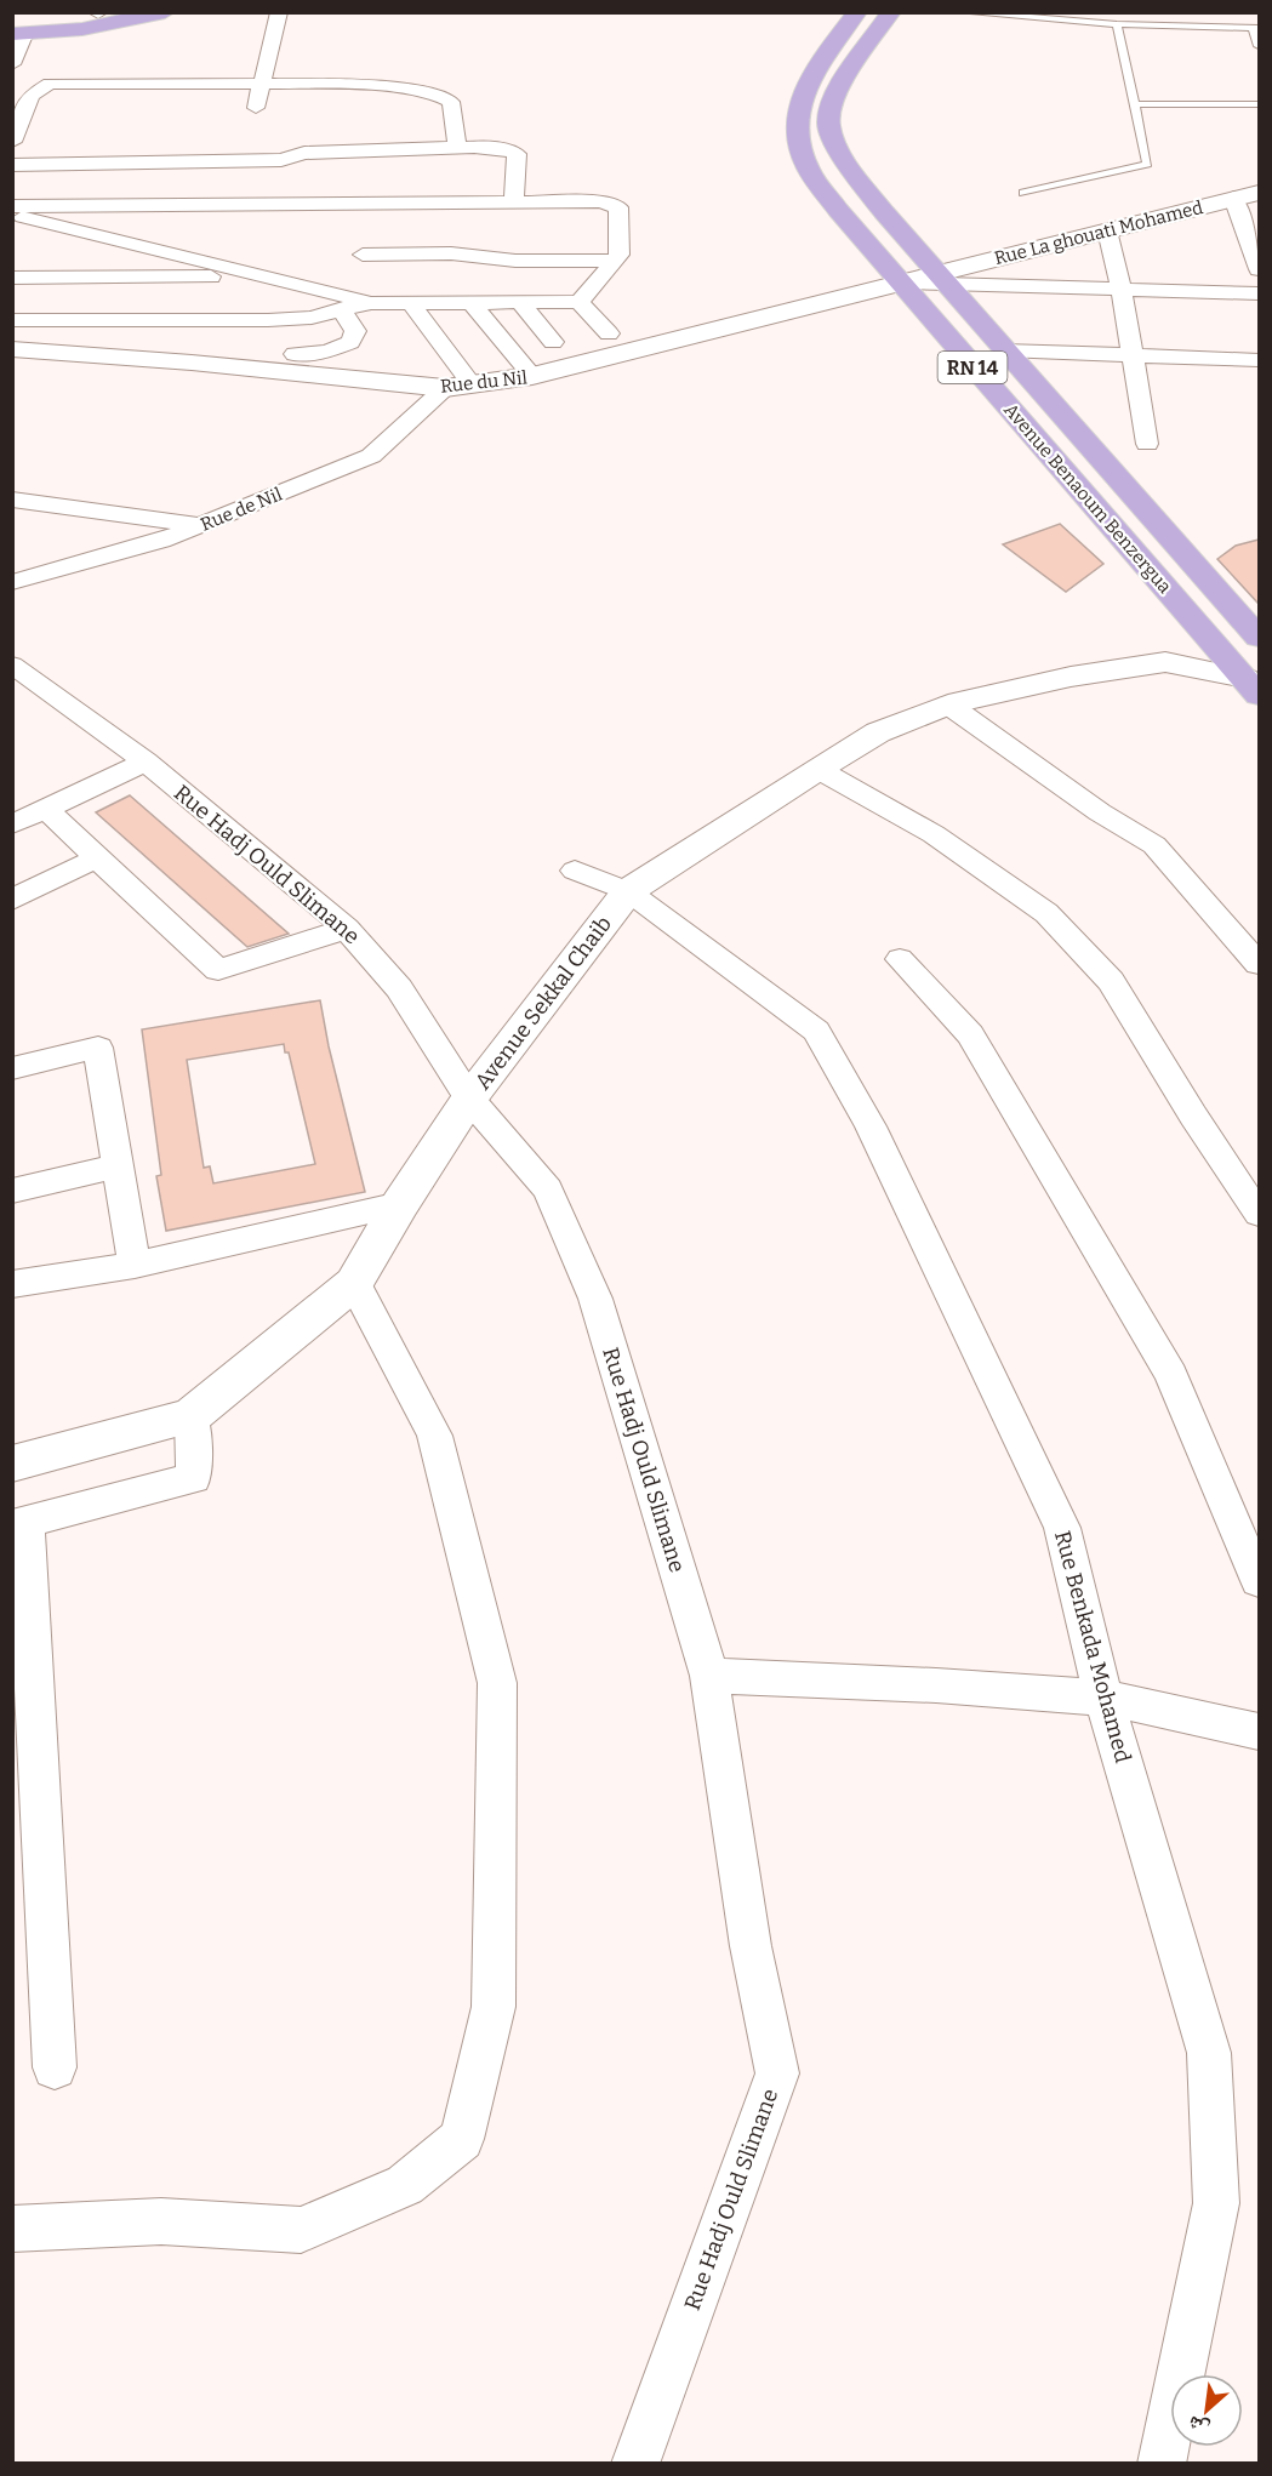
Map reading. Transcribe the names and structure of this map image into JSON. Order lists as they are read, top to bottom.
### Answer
{
  "streets": {
    "main road": ["RN 14", "Avenue Benaoum Benzergua"],
    "street": [
      "Rue La ghouati Mohamed",
      "Rue du Nil",
      "Rue de Nil",
      "Rue Hadj Ould Slimane",
      "Avenue Sekkal Chaib",
      "Rue Benkada Mohamed"
    ]
  },
  "crossings": [
    ["Rue La ghouati Mohamed", "Rue du Nil"],
    ["Rue La ghouati Mohamed", "Avenue Benaoum Benzergua"],
    ["Rue du Nil", "Avenue Benaoum Benzergua"],
    ["Rue du Nil", "Rue de Nil"],
    ["Rue Hadj Ould Slimane", "Avenue Sekkal Chaib"],
    ["Avenue Sekkal Chaib", "Rue Benkada Mohamed"]
  ],
  "north": "bottom left"
}
